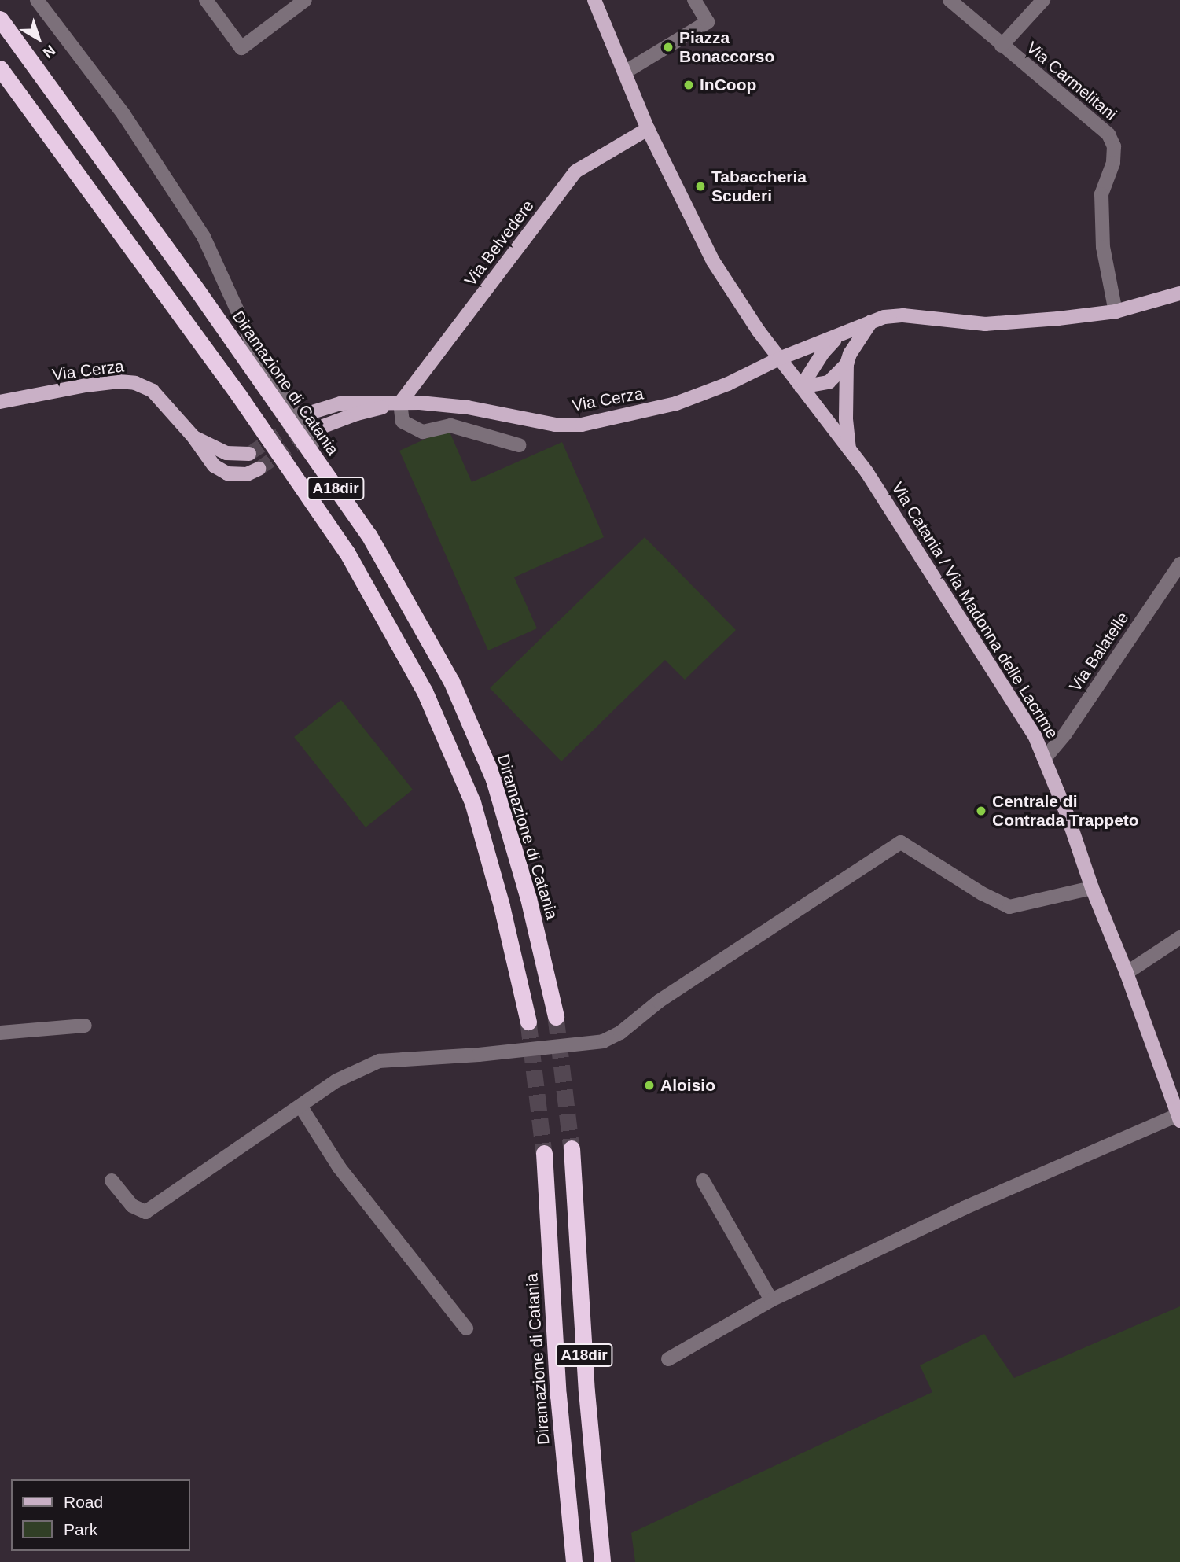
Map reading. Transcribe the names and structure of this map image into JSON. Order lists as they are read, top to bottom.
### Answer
{
  "streets": {
    "highway": ["Diramazione di Catania", "A18dir"],
    "main road": ["Via Belvedere", "Via Cerza", "Via Catania / Via Madonna delle Lacrime"],
    "street": ["Via Carmelitani", "Via Balatelle"]
  },
  "crossings": [
    ["Via Carmelitani", "Via Cerza"],
    ["Via Belvedere", "Via Cerza"],
    ["Via Belvedere", "Via Catania / Via Madonna delle Lacrime"],
    ["Via Cerza", "Via Catania / Via Madonna delle Lacrime"],
    ["Via Catania / Via Madonna delle Lacrime", "Via Balatelle"]
  ],
  "places": [
    "Piazza Bonaccorso",
    "InCoop",
    "Tabaccheria Scuderi",
    "Centrale di Contrada Trappeto",
    "Aloisio"
  ],
  "legend": ["Road", "Park"],
  "north": "bottom right"
}
